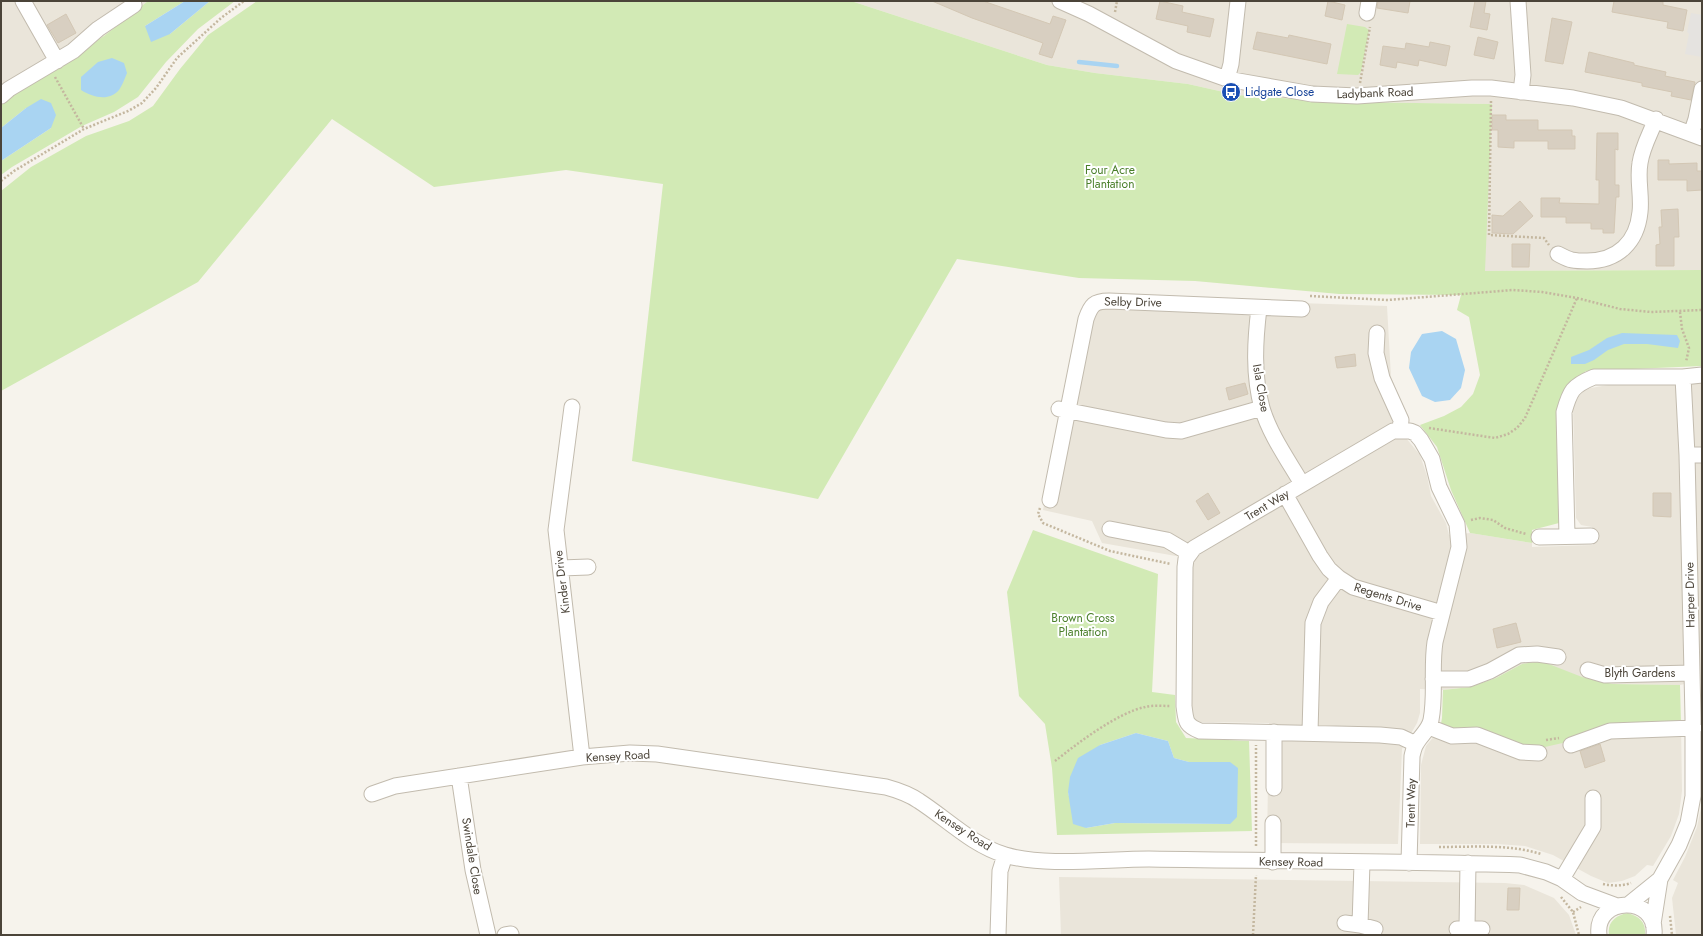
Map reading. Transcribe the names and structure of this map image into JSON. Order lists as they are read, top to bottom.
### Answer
{
  "streets": {
    "street": [
      "Ladybank Road",
      "Selby Drive",
      "Isla Close",
      "Trent Way",
      "Kinder Drive",
      "Harper Drive",
      "Regents Drive",
      "Blyth Gardens",
      "Kensey Road",
      "Swindale Close"
    ]
  },
  "crossings": [
    ["Selby Drive", "Isla Close"],
    ["Isla Close", "Trent Way"],
    ["Trent Way", "Regents Drive"],
    ["Trent Way", "Kensey Road"],
    ["Kinder Drive", "Kensey Road"],
    ["Harper Drive", "Blyth Gardens"],
    ["Harper Drive", "Kensey Road"],
    ["Kensey Road", "Swindale Close"]
  ],
  "parks": ["Four Acre Plantation", "Brown Cross Plantation"],
  "places": {
    "bus stop": ["Lidgate Close"]
  }
}
